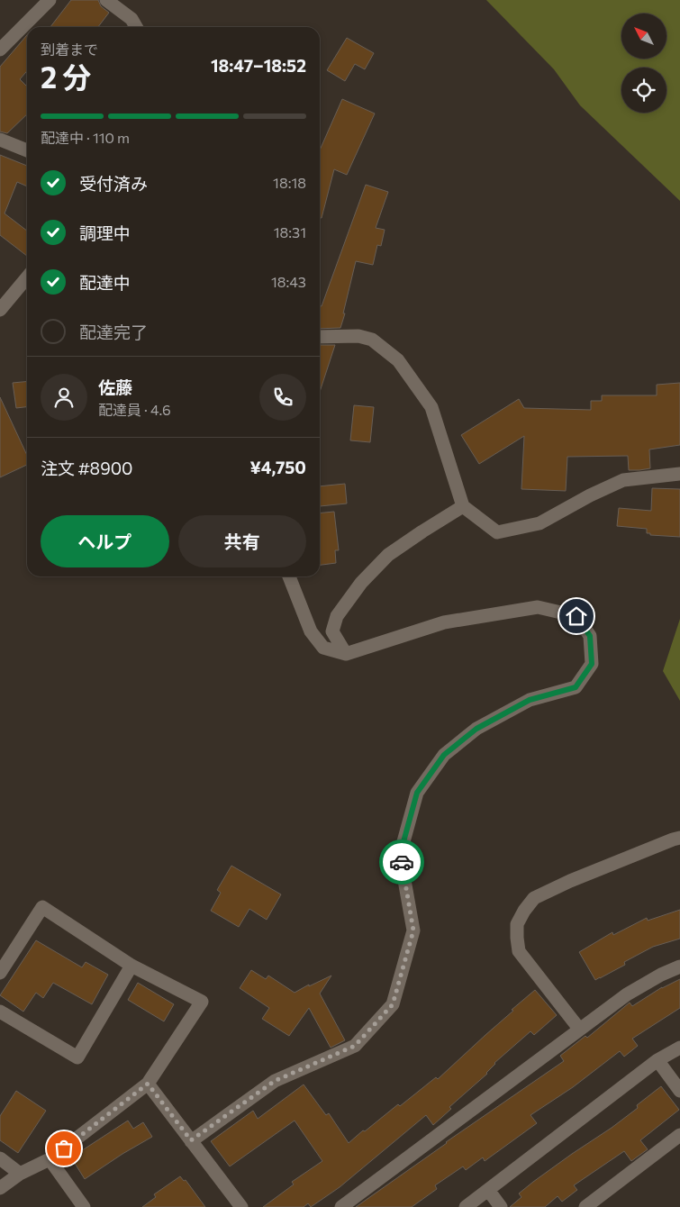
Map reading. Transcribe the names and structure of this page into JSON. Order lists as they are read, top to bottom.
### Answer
{
  "north": "top left",
  "page": {
    "heading": ["2 分", "到着まで", "18:47–18:52"],
    "panel": [
      "佐藤",
      "配達員 · 4.6",
      "注文 #8900",
      "¥4,750"
    ],
    "bar": "配達中 · 110 m",
    "list": [
      ["受付済み", "18:18"],
      ["調理中", "18:31"],
      ["配達中", "18:43"],
      "配達完了"
    ],
    "buttons": ["ヘルプ", "共有"]
  }
}
